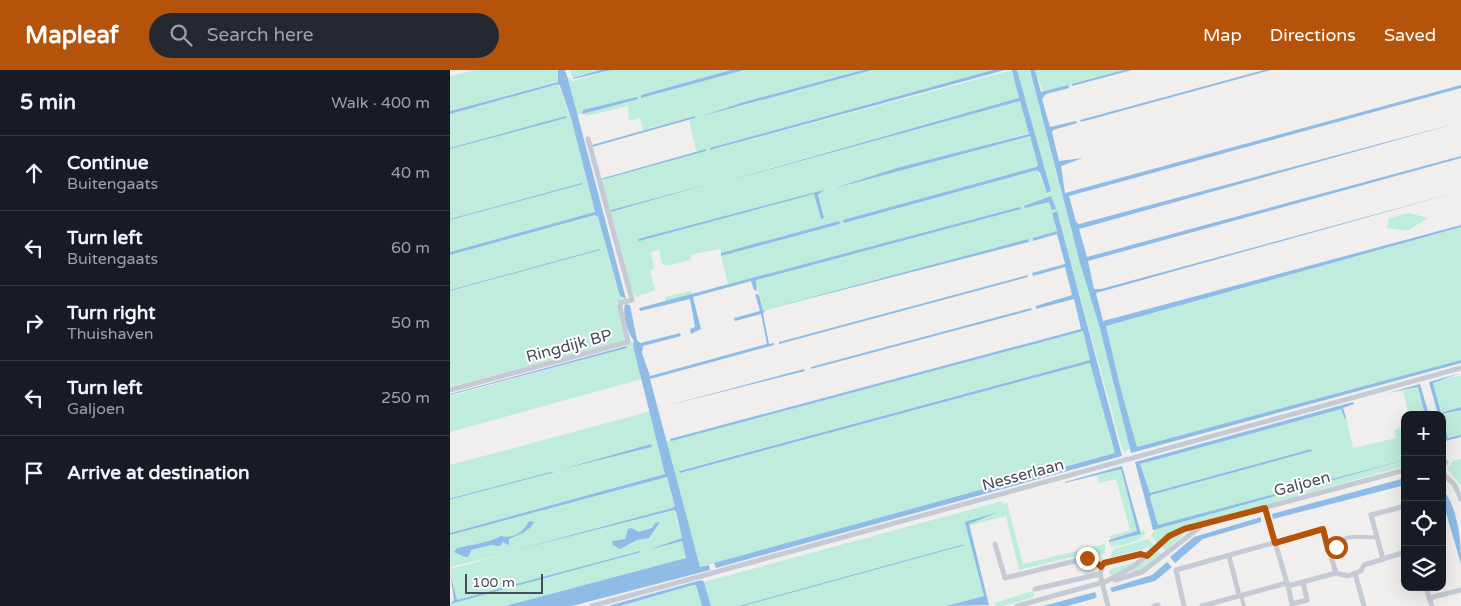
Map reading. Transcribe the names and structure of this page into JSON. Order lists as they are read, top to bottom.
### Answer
{
  "streets": {
    "street": ["Ringdijk BP", "Nesserlaan", "Galjoen"]
  },
  "scale_bar": "100 m",
  "page": {
    "header": "Mapleaf",
    "search": "Search here",
    "nav": ["Map", "Directions", "Saved"],
    "heading": ["5 min", "Walk · 400 m"],
    "list": [
      ["Continue", "Buitengaats", "40 m"],
      ["Turn left", "Buitengaats", "60 m"],
      ["Turn right", "Thuishaven", "50 m"],
      ["Turn left", "Galjoen", "250 m"],
      "Arrive at destination"
    ],
    "map_buttons": ["+", "−"],
    "scale": "100 m"
  }
}
